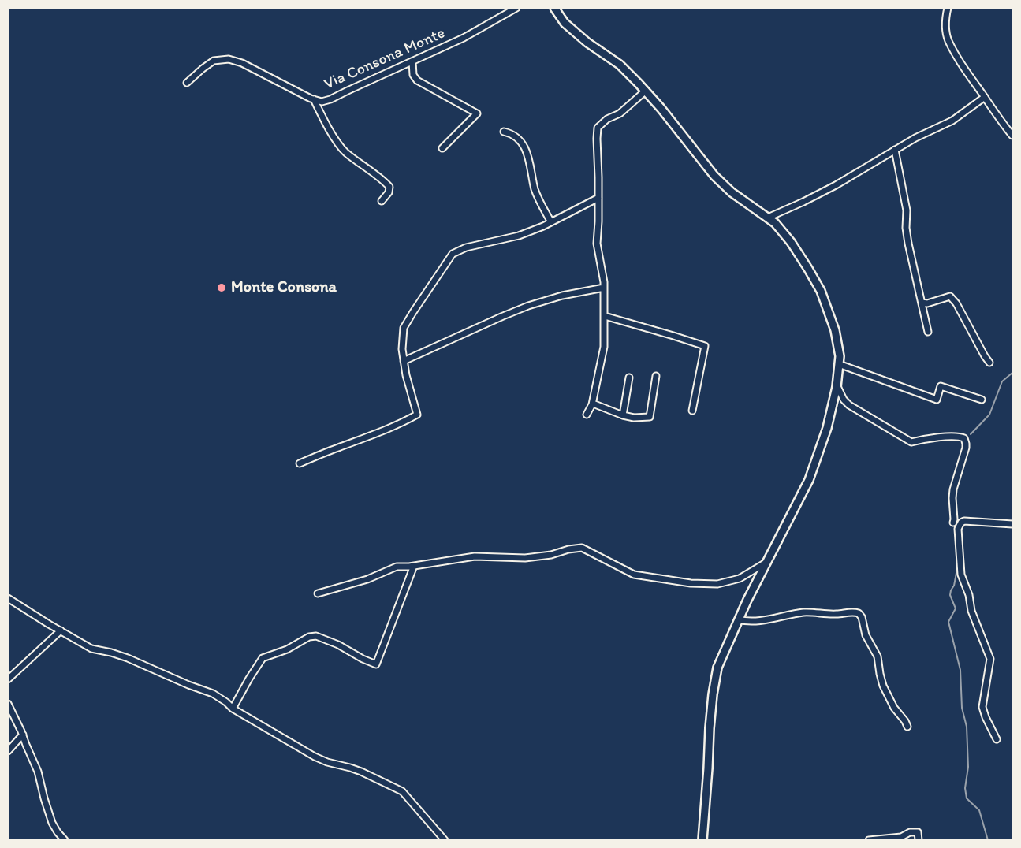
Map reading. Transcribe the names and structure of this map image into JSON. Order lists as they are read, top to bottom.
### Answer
{
  "streets": {
    "street": ["Via Consona Monte"]
  },
  "places": ["Monte Consona"]
}
